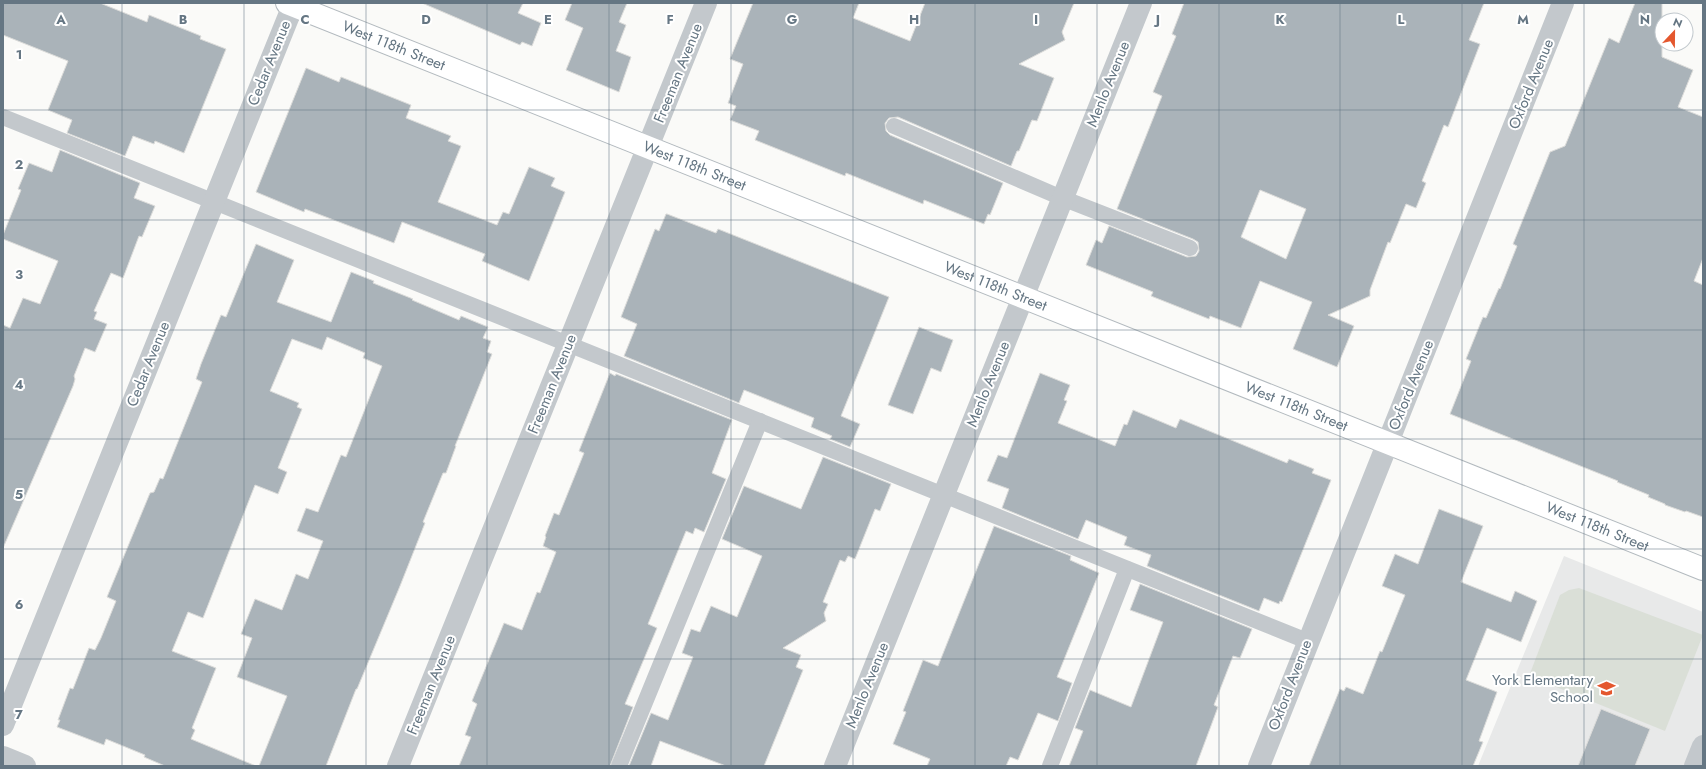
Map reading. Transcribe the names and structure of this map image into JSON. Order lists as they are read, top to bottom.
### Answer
{
  "streets": {
    "street": [
      "West 118th Street",
      "Cedar Avenue",
      "Freeman Avenue",
      "Menlo Avenue",
      "Oxford Avenue"
    ]
  },
  "crossings": [
    ["West 118th Street", "Cedar Avenue"],
    ["West 118th Street", "Freeman Avenue"],
    ["West 118th Street", "Menlo Avenue"],
    ["West 118th Street", "Oxford Avenue"]
  ],
  "places": {
    "school or university": ["York Elementary School"]
  },
  "north": "top",
  "grid": {
    "columns": [
      "A",
      "B",
      "C",
      "D",
      "E",
      "F",
      "G",
      "H",
      "I",
      "J",
      "K",
      "L",
      "M",
      "N"
    ],
    "rows": [
      "1",
      "2",
      "3",
      "4",
      "5",
      "6",
      "7"
    ]
  }
}
